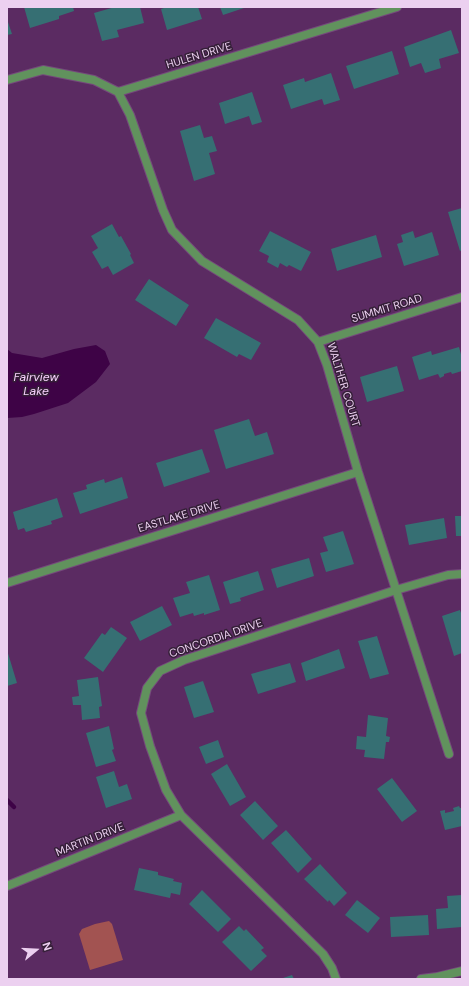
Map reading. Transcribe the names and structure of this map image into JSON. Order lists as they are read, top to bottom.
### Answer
{
  "streets": {
    "street": [
      "HULEN DRIVE",
      "SUMMIT ROAD",
      "WALTHER COURT",
      "EASTLAKE DRIVE",
      "CONCORDIA DRIVE",
      "MARTIN DRIVE"
    ]
  },
  "crossings": [
    ["HULEN DRIVE", "WALTHER COURT"],
    ["SUMMIT ROAD", "WALTHER COURT"],
    ["WALTHER COURT", "EASTLAKE DRIVE"],
    ["WALTHER COURT", "CONCORDIA DRIVE"],
    ["CONCORDIA DRIVE", "MARTIN DRIVE"]
  ],
  "water": ["Fairview Lake"],
  "north": "right"
}
